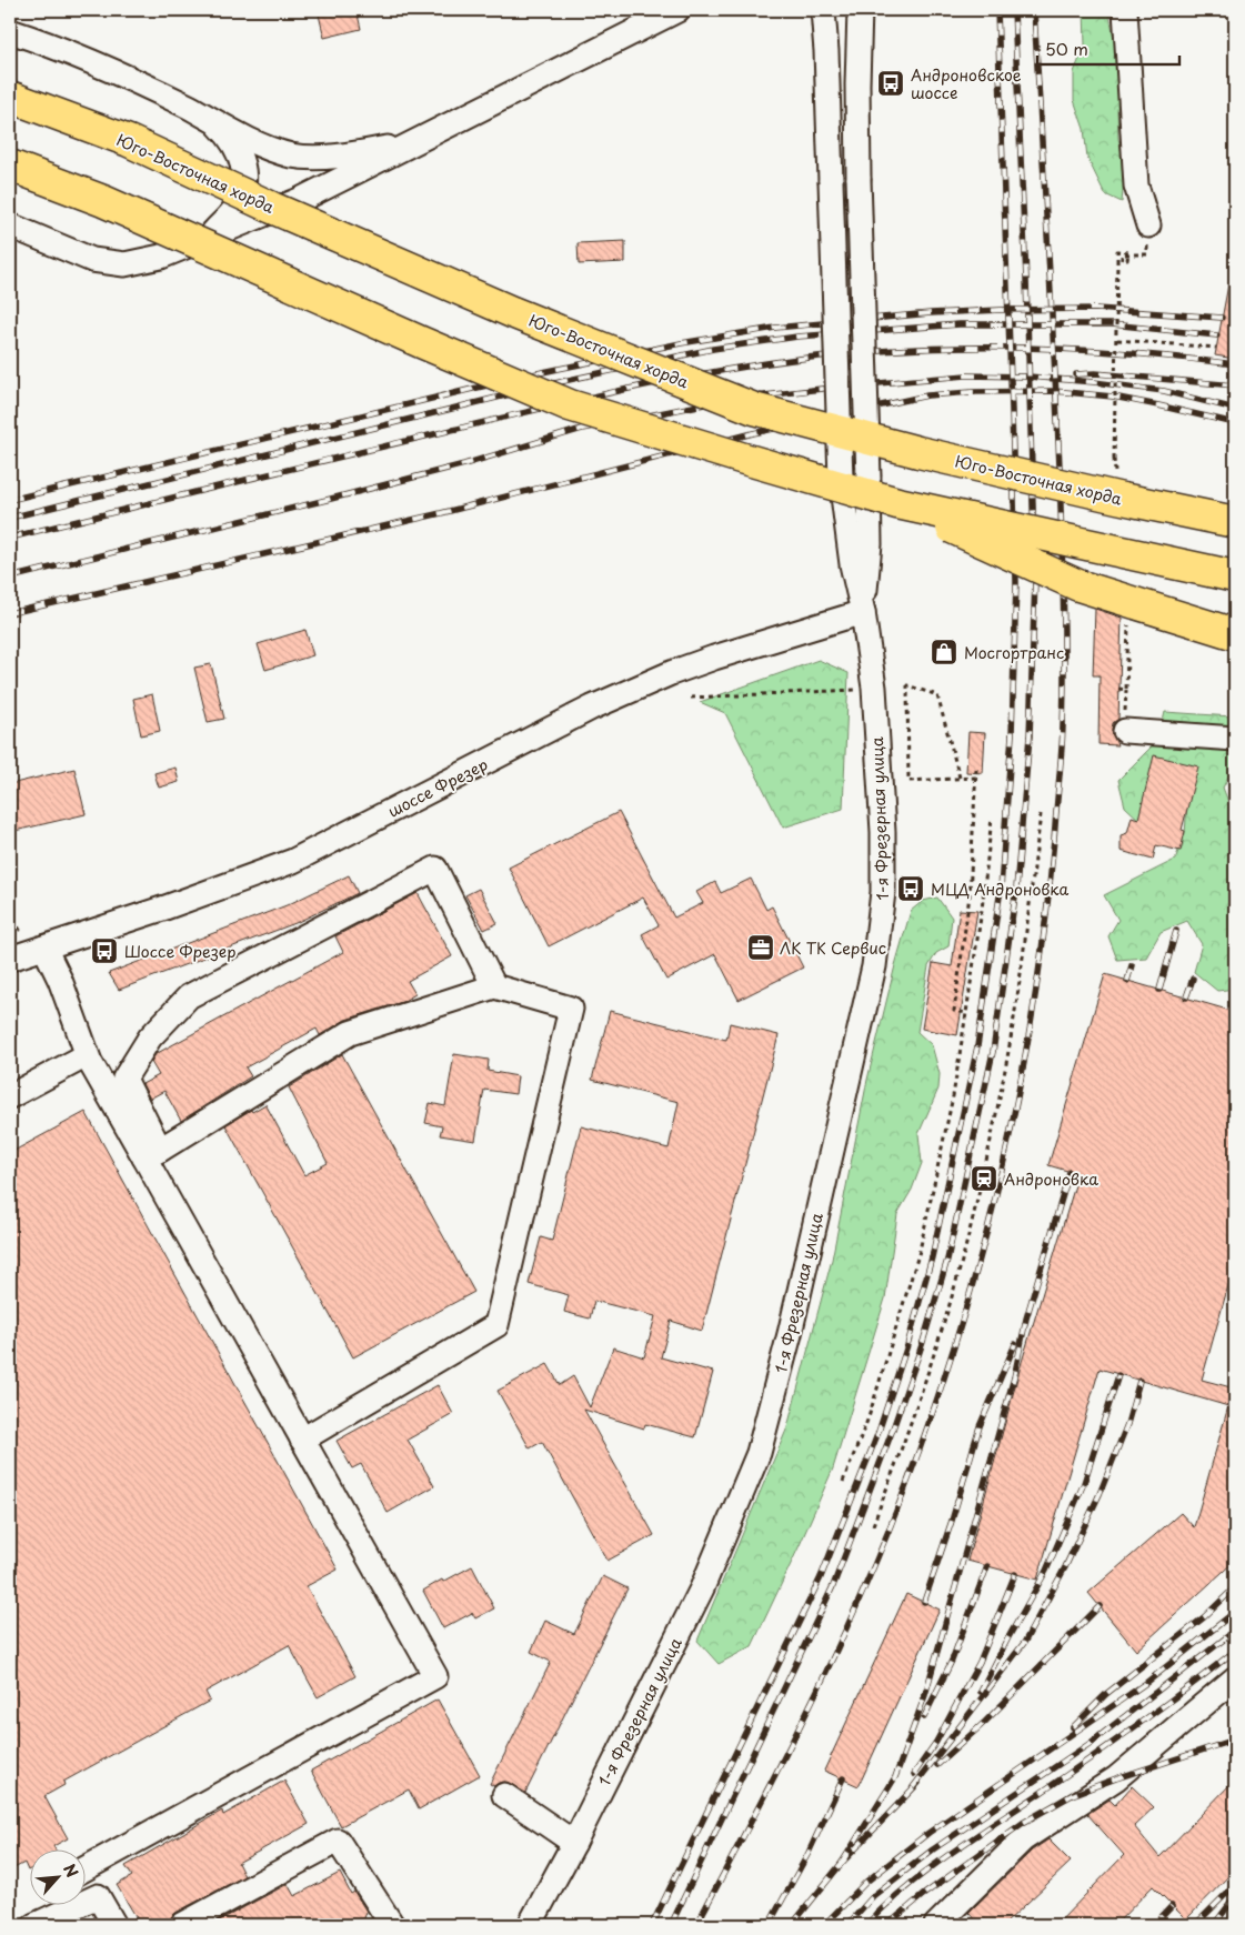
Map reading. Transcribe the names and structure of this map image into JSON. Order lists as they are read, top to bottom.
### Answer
{
  "streets": {
    "main road": ["Юго-Восточная хорда"],
    "street": ["шоссе Фрезер", "1-я Фрезерная улица"]
  },
  "crossings": [
    ["шоссе Фрезер", "1-я Фрезерная улица"]
  ],
  "places": {
    "bus stop": ["Андроновское шоссе", "МЦД Андроновка", "Шоссе Фрезер"],
    "shop": ["Мосгортранс"],
    "office": ["ЛК ТК Сервис"],
    "station": ["Андроновка"]
  },
  "scale_bar": "50 m",
  "north": "top right"
}
